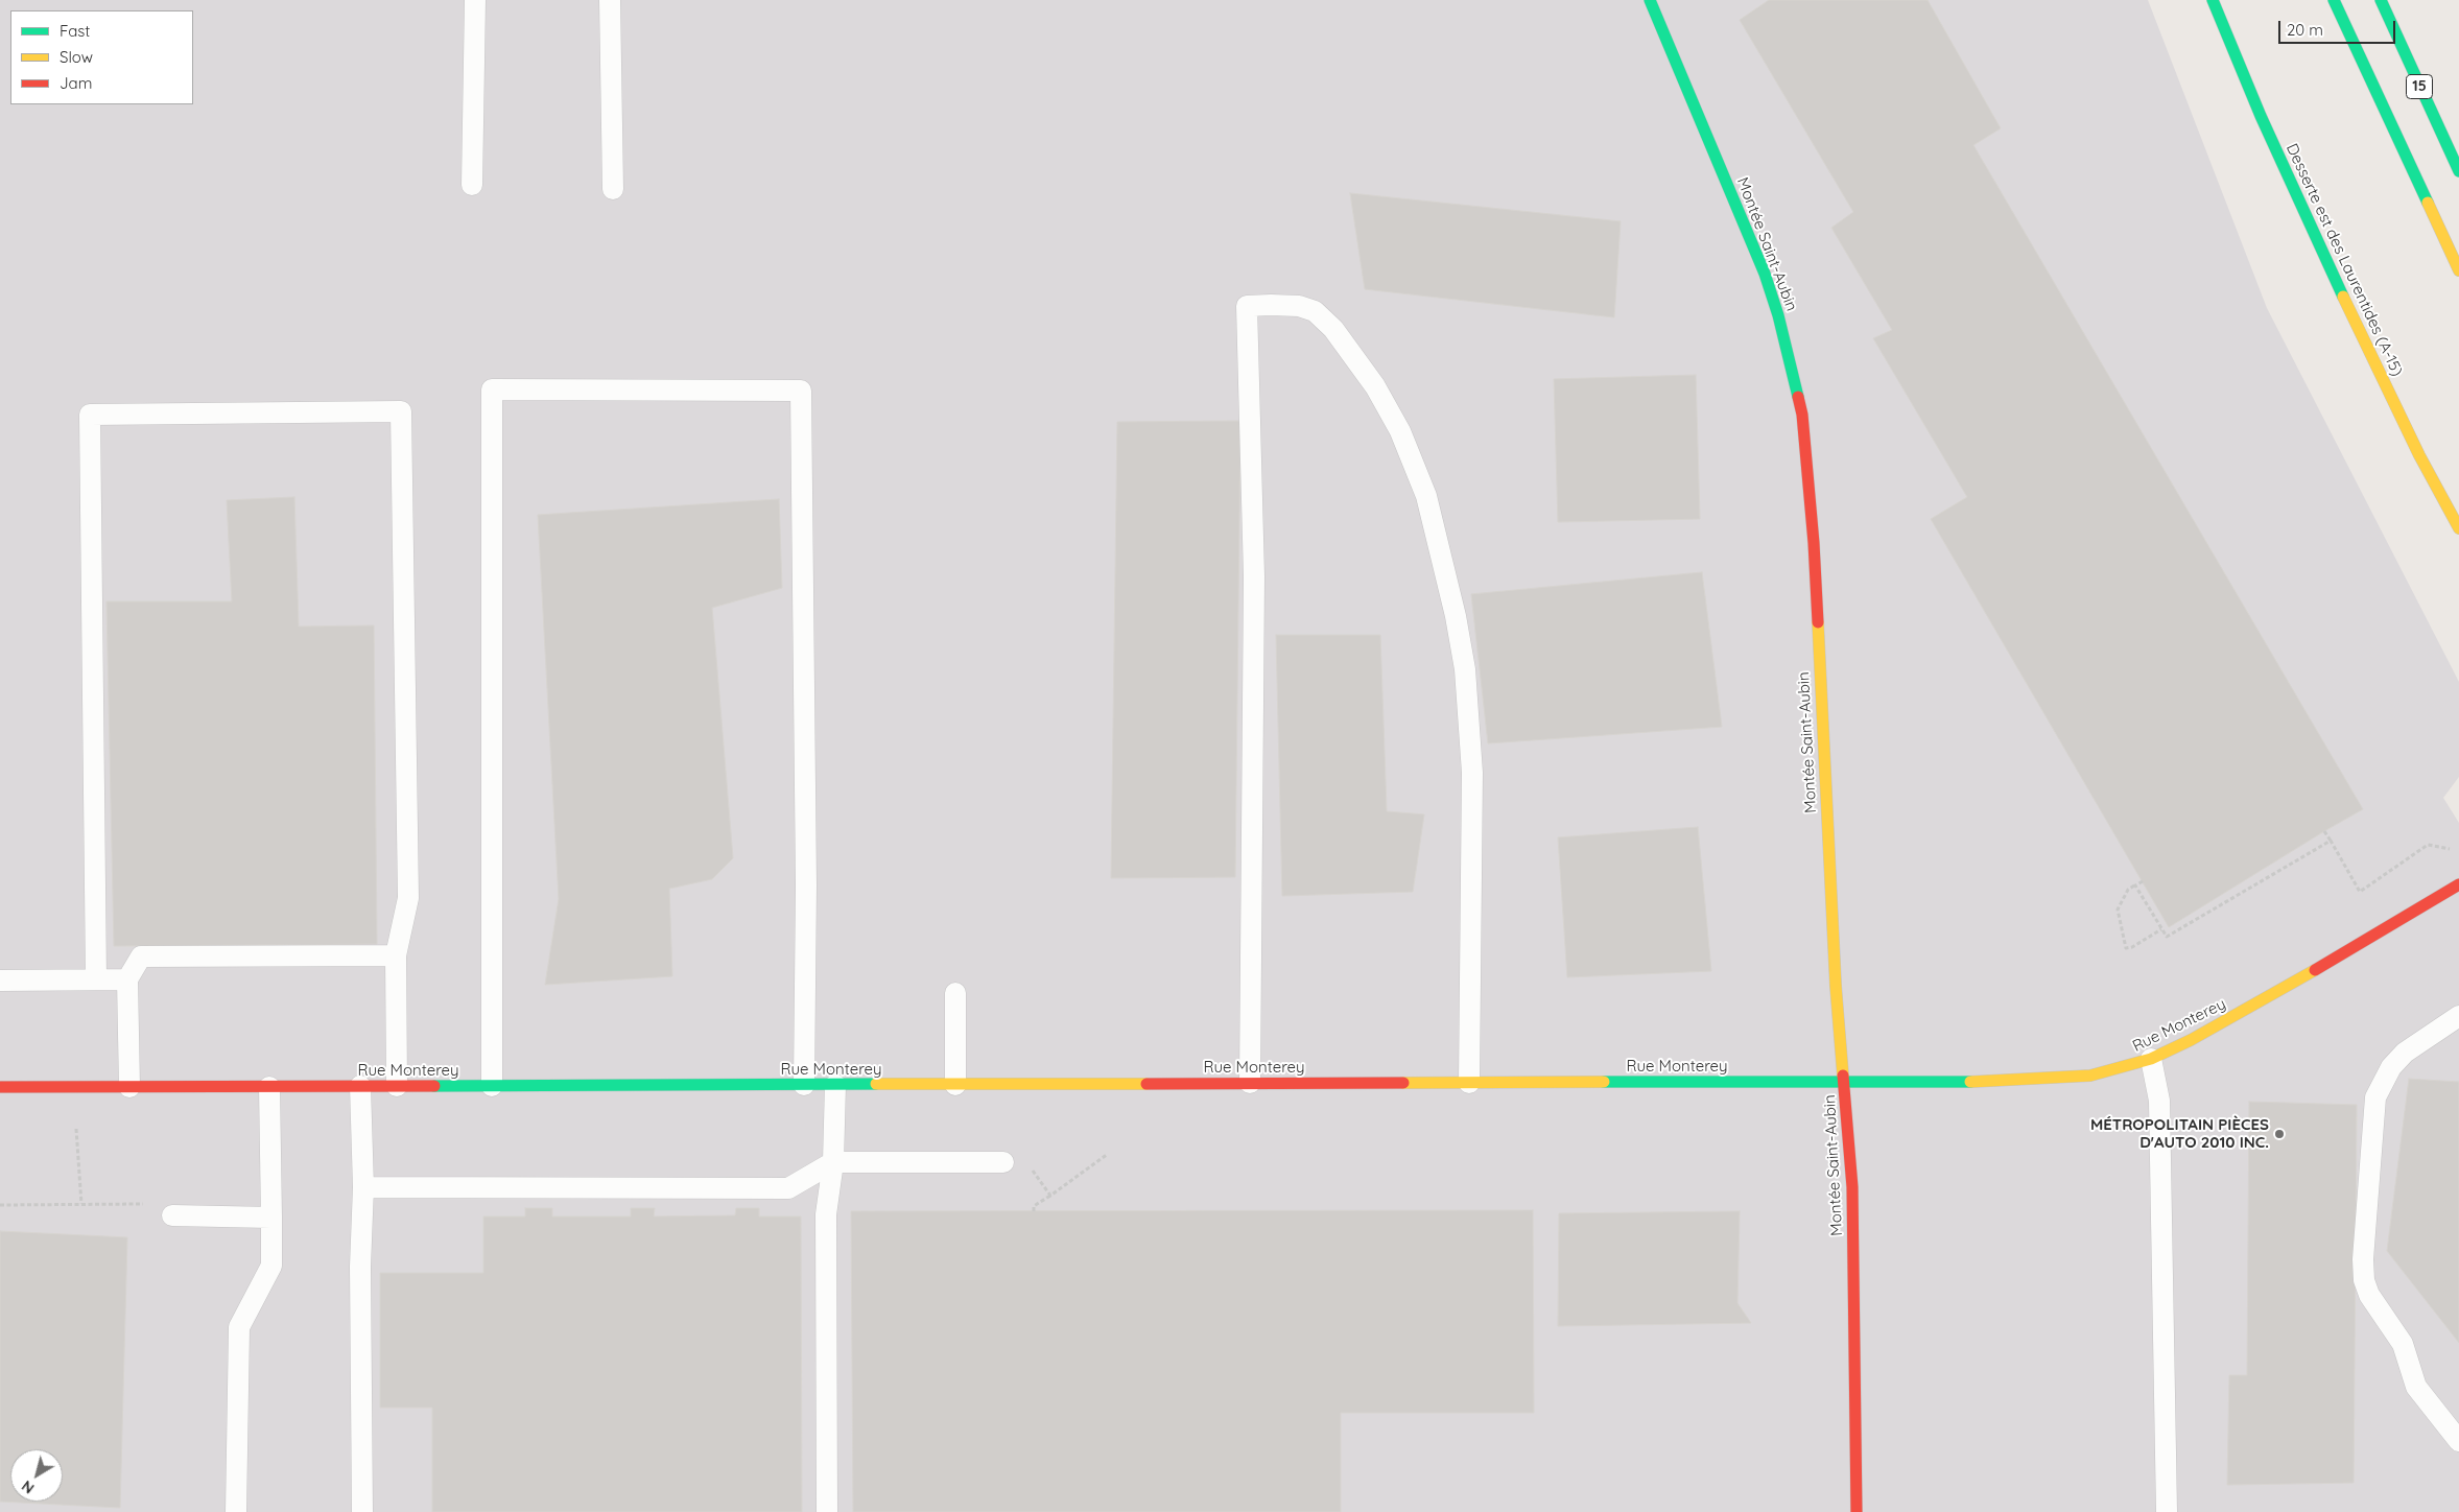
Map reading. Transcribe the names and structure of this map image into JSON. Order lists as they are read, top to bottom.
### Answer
{
  "streets": {
    "main road": [
      "15",
      "Montée Saint-Aubin",
      "Desserte est des Laurentides (A-15)",
      "Rue Monterey"
    ]
  },
  "crossings": [
    ["Montée Saint-Aubin", "Rue Monterey"]
  ],
  "places": ["MÉTROPOLITAIN PIÈCES D'AUTO 2010 INC."],
  "legend": ["Fast", "Slow", "Jam"],
  "scale_bar": "20 m",
  "north": "bottom left"
}
